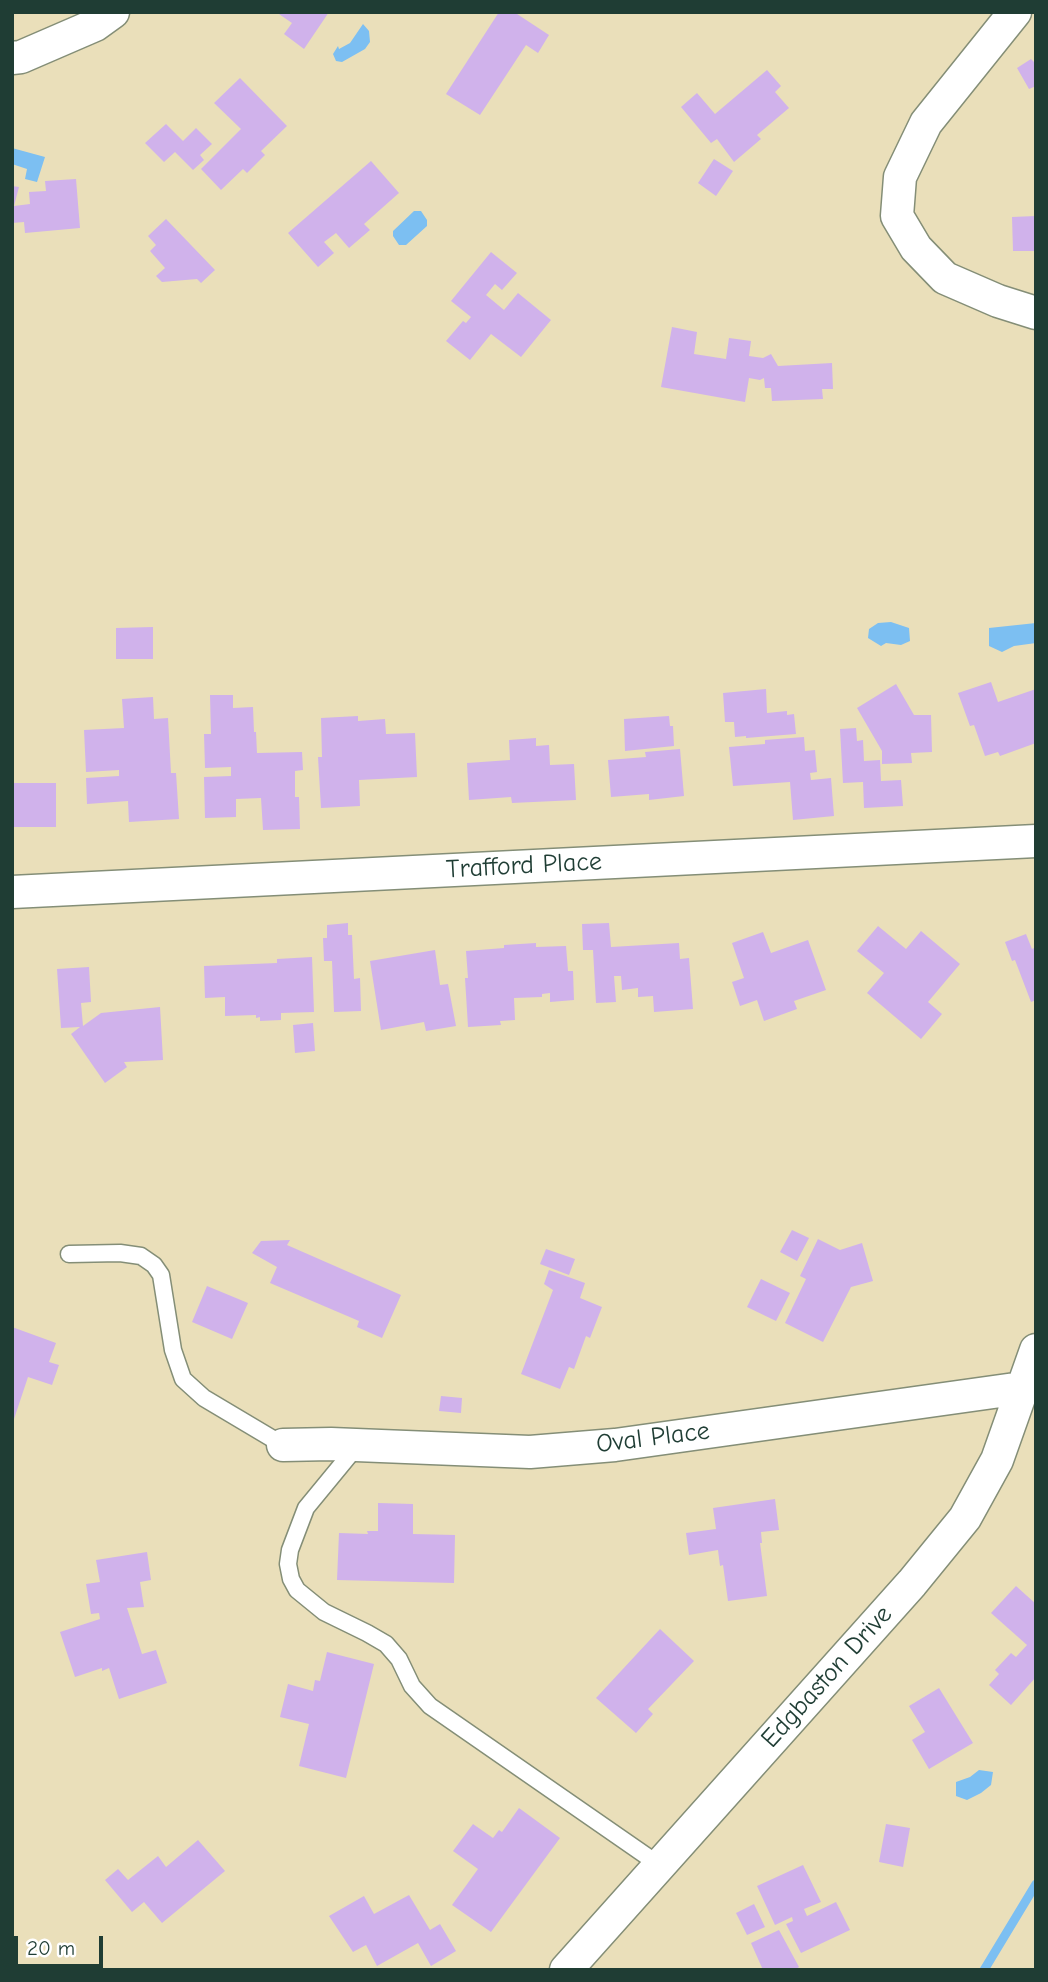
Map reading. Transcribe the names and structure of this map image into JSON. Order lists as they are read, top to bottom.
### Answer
{
  "streets": {
    "street": ["Trafford Place", "Oval Place", "Edgbaston Drive"]
  },
  "crossings": [
    ["Oval Place", "Edgbaston Drive"]
  ],
  "scale_bar": "20 m"
}
